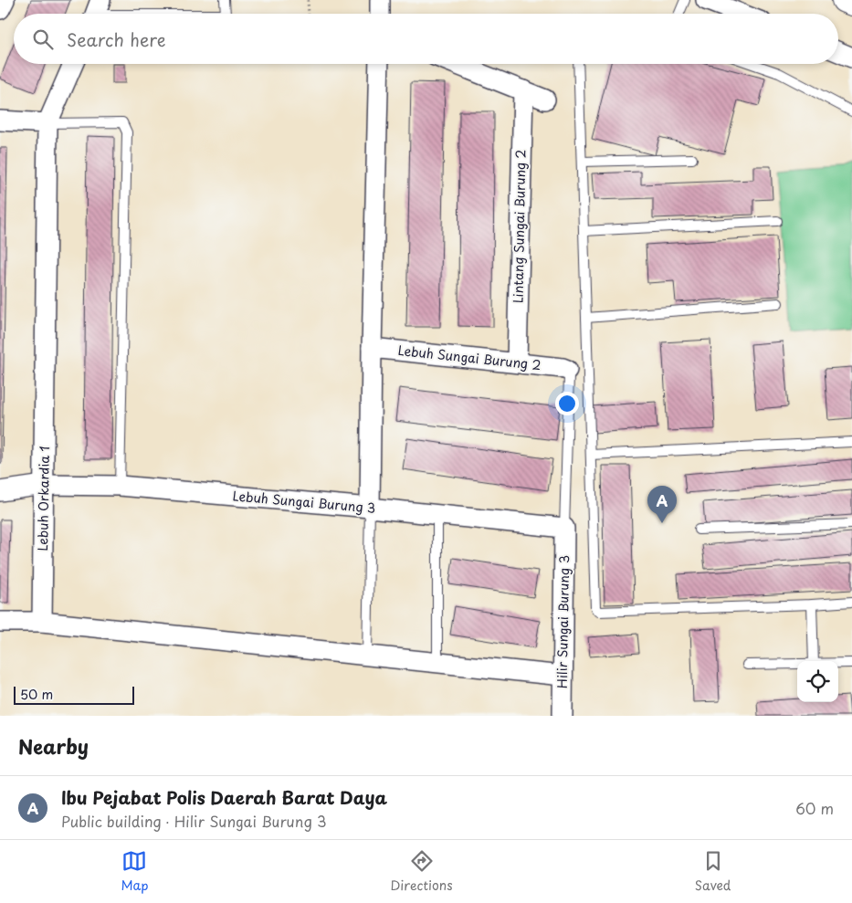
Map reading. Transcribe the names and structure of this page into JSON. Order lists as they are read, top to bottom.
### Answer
{
  "streets": {
    "street": [
      "Lintang Sungai Burung 2",
      "Lebuh Sungai Burung 2",
      "Lebuh Orkardia 1",
      "Lebuh Sungai Burung 3",
      "Hilir Sungai Burung 3"
    ]
  },
  "crossings": [
    ["Lintang Sungai Burung 2", "Lebuh Sungai Burung 2"],
    ["Lebuh Orkardia 1", "Lebuh Sungai Burung 3"],
    ["Lebuh Sungai Burung 3", "Hilir Sungai Burung 3"]
  ],
  "scale_bar": "50 m",
  "page": {
    "search": "Search here",
    "pins": "A",
    "scale": "50 m",
    "heading": "Nearby",
    "list": [
      {
        "mark": "A",
        "name": "Ibu Pejabat Polis Daerah Barat Daya",
        "note": "Public building · Hilir Sungai Burung 3",
        "value": "60 m"
      }
    ],
    "nav": ["Map", "Directions", "Saved"]
  }
}
